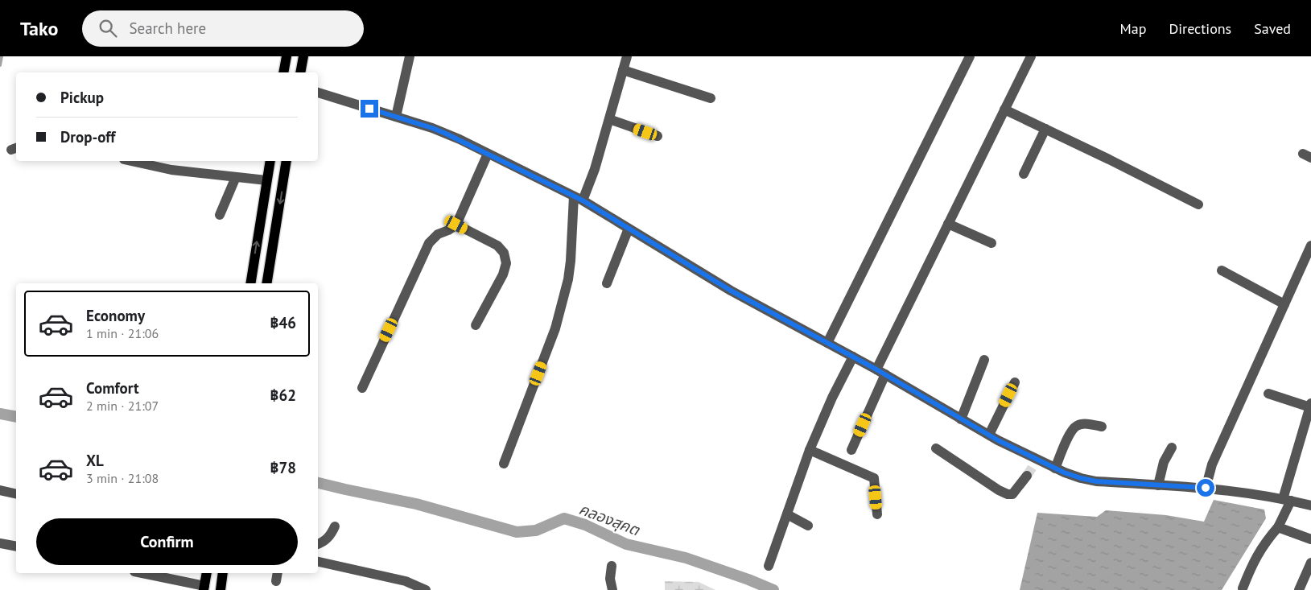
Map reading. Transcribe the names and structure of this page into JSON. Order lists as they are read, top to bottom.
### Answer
{
  "water": ["คลองสุคต"],
  "page": {
    "header": "Tako",
    "search": "Search here",
    "nav": ["Map", "Directions", "Saved"],
    "banner": ["Pickup", "Drop-off"],
    "list": [
      {
        "name": "Economy",
        "note": "1 min · 21:06",
        "value": "฿46"
      },
      {
        "name": "Comfort",
        "note": "2 min · 21:07",
        "value": "฿62"
      },
      {
        "name": "XL",
        "note": "3 min · 21:08",
        "value": "฿78"
      }
    ],
    "buttons": "Confirm"
  }
}
